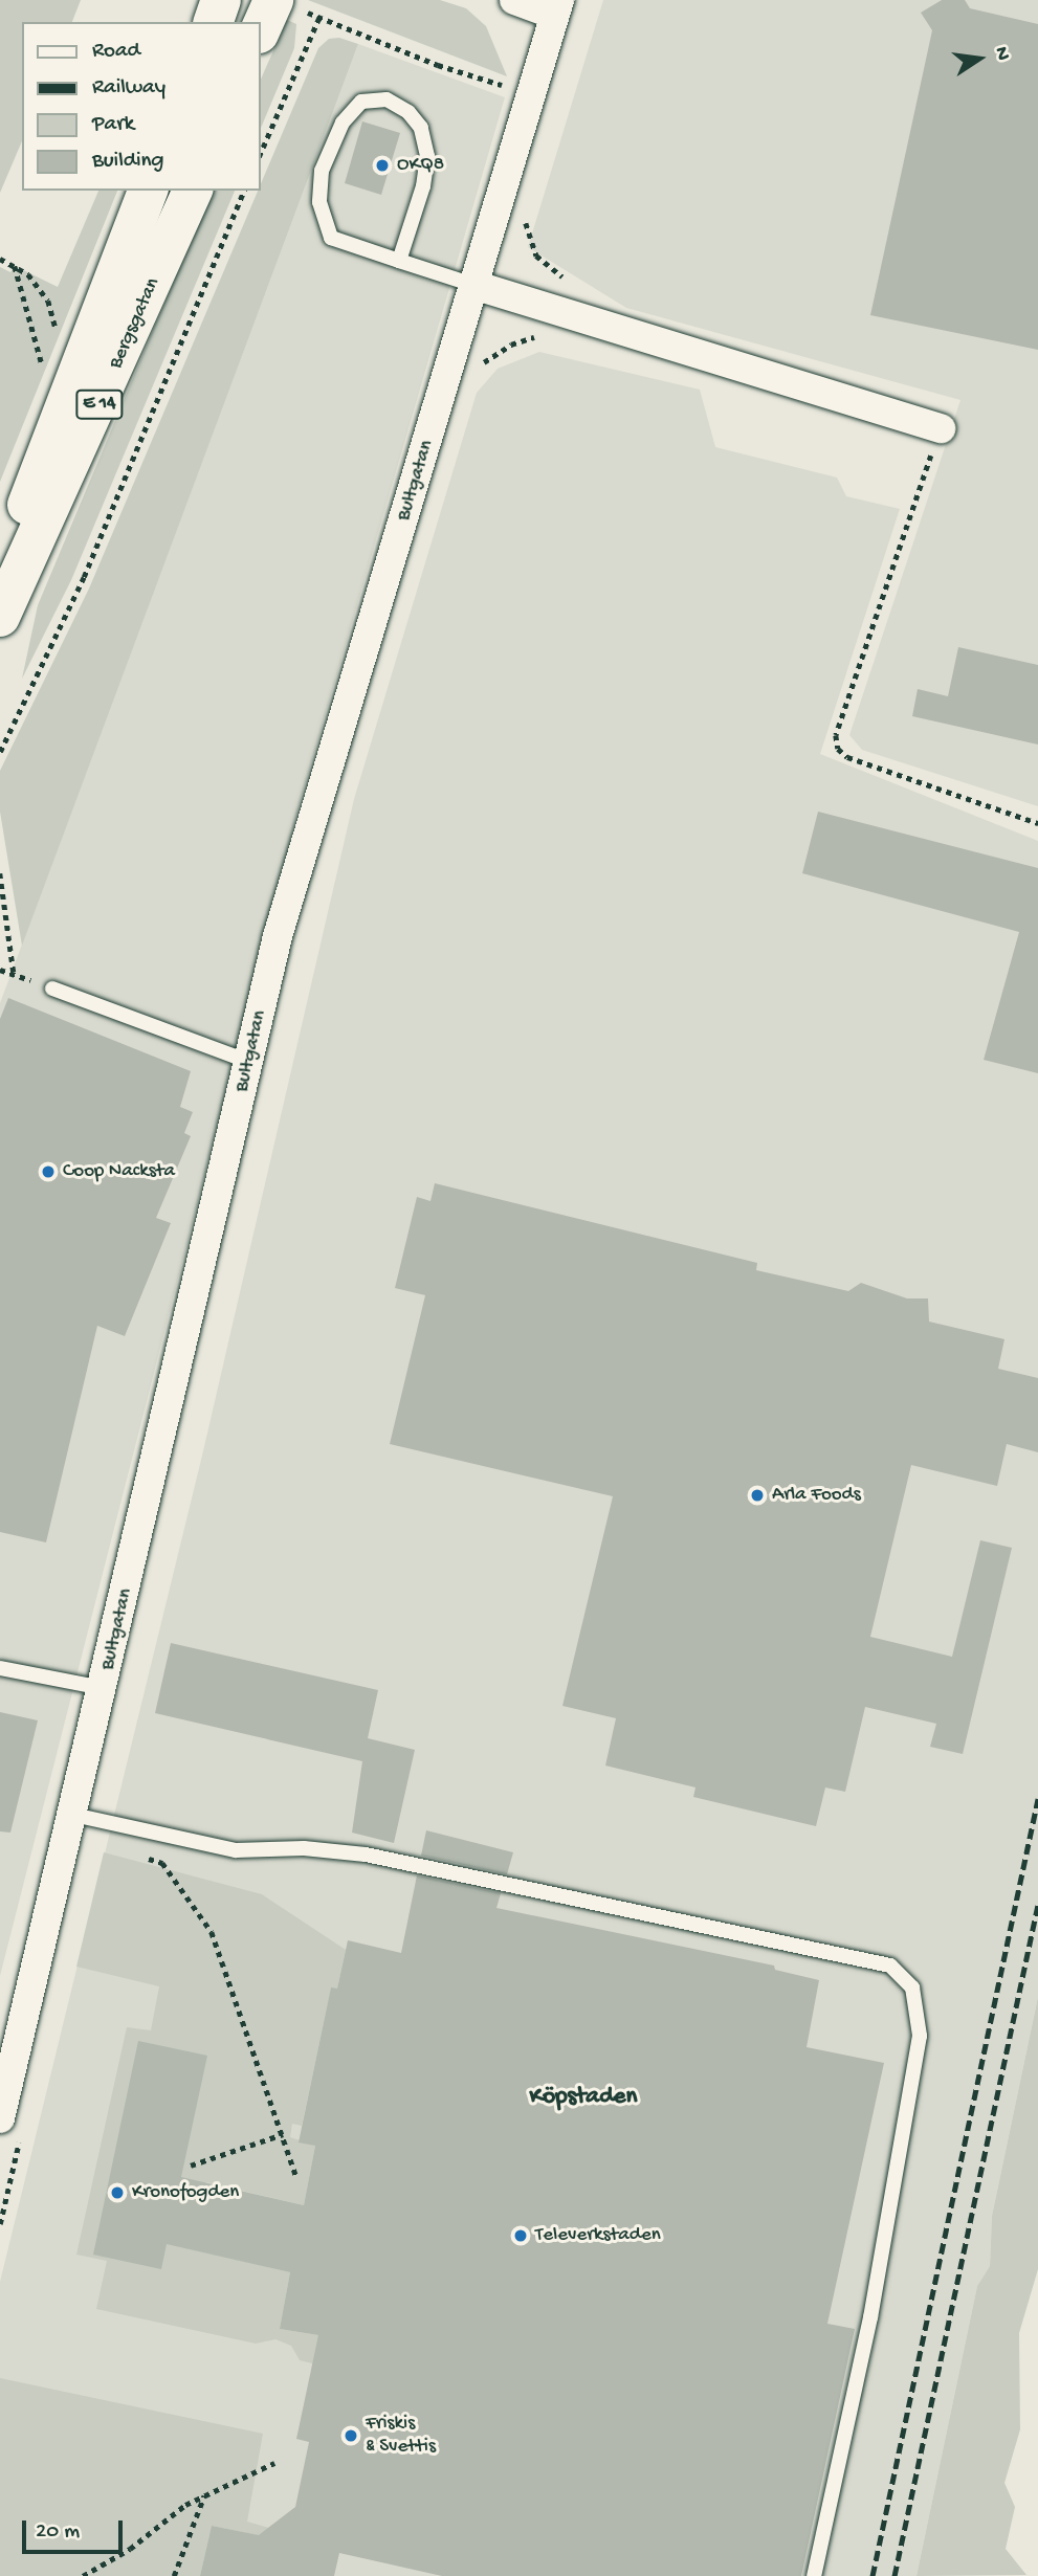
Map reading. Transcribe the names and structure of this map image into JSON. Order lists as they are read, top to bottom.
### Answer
{
  "streets": {
    "highway": ["Bergsgatan", "E 14"],
    "street": ["Bultgatan"]
  },
  "districts": ["Köpstaden"],
  "places": [
    "OKQ8",
    "Coop Nacksta",
    "Arla Foods",
    "Kronofogden",
    "Televerkstaden",
    "Friskis & Svettis"
  ],
  "legend": [
    "Road",
    "Railway",
    "Park",
    "Building"
  ],
  "scale_bar": "20 m",
  "north": "right"
}
